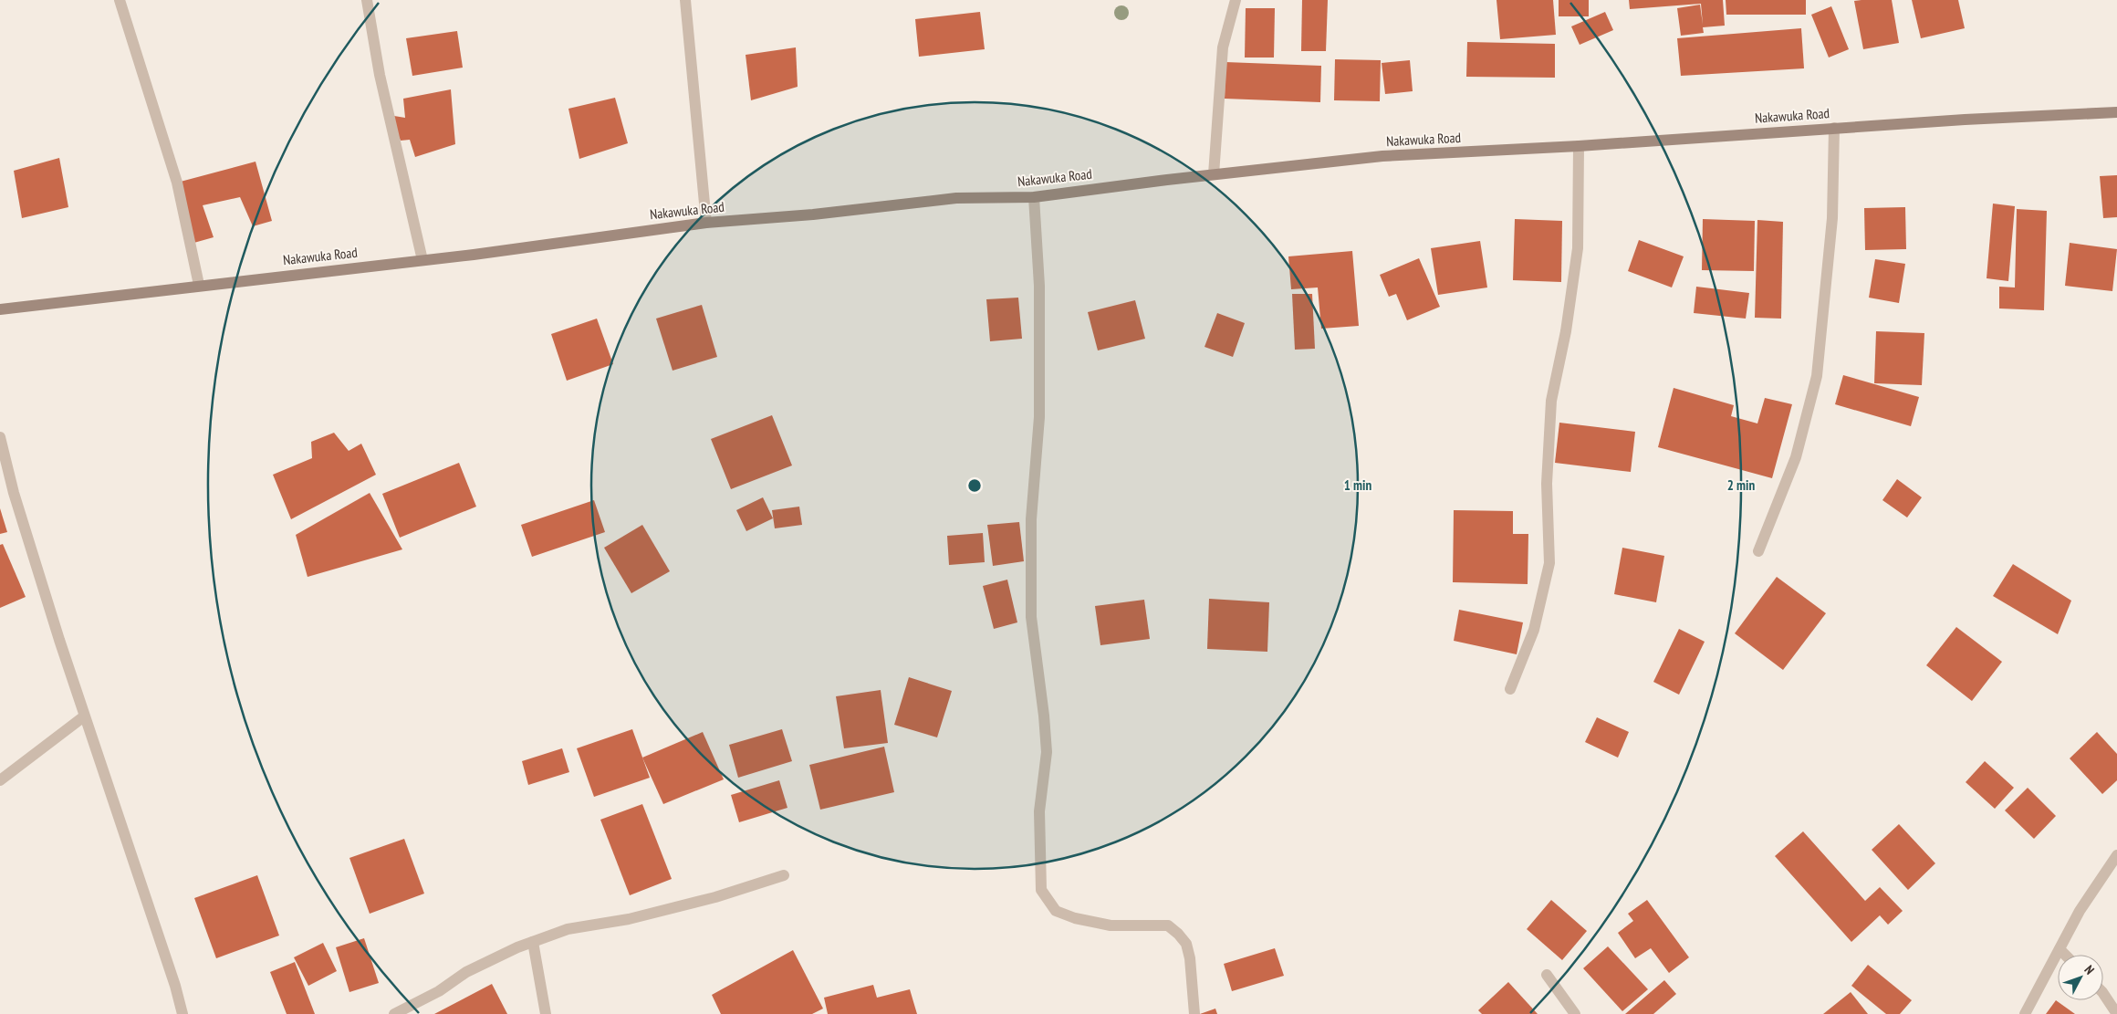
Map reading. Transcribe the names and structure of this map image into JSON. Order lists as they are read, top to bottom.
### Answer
{
  "streets": {
    "main road": ["Nakawuka Road"]
  },
  "north": "top right",
  "rings": ["1 min", "2 min"]
}
